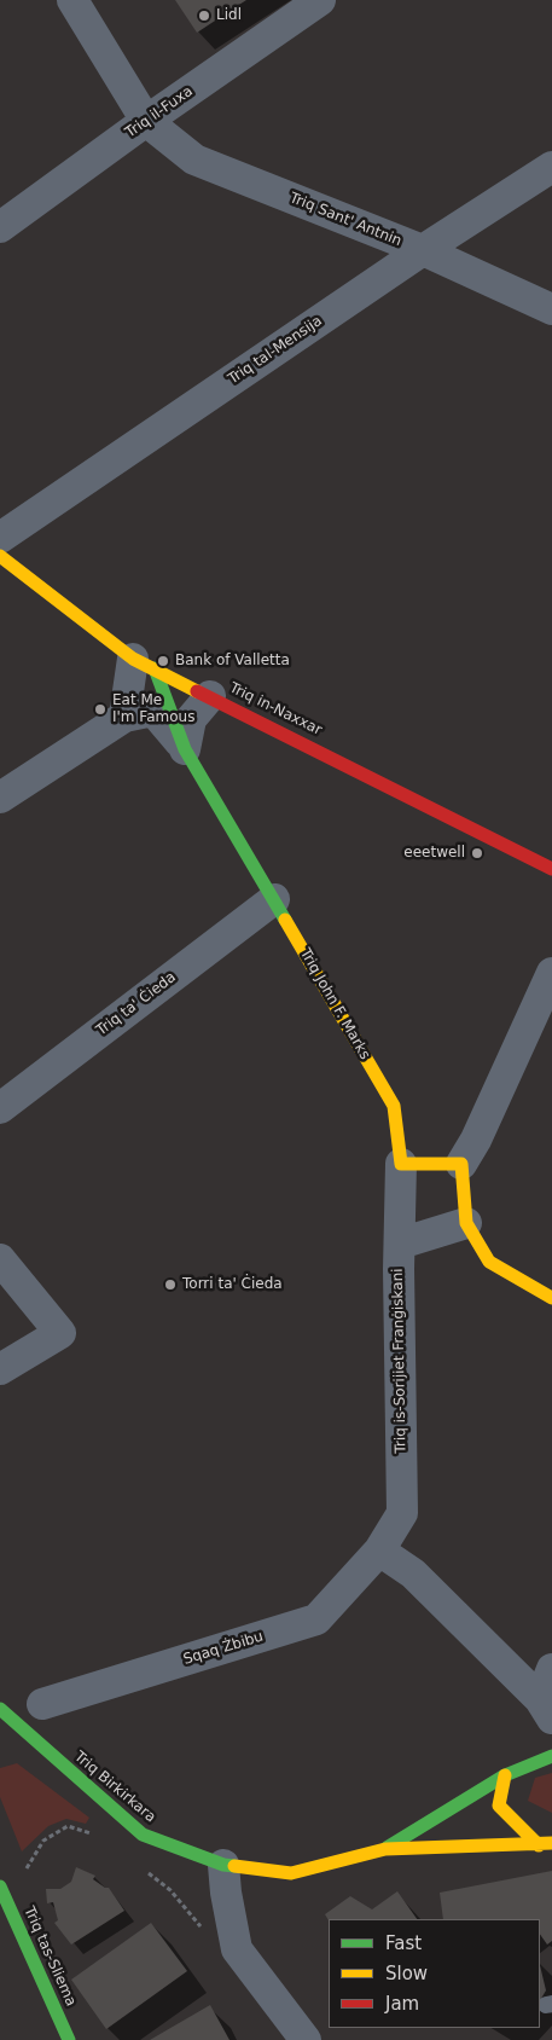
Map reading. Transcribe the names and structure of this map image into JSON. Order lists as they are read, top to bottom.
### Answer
{
  "streets": {
    "street": [
      "Triq il-Fuxa",
      "Triq Sant' Antnin",
      "Triq tal-Mensija",
      "Triq in-Naxxar",
      "Triq ta' Ċieda",
      "Triq John F. Marks",
      "Triq is-Sorijiet Franġiskani",
      "Sqaq Żbibu",
      "Triq Birkirkara",
      "Triq tas-Sliema"
    ]
  },
  "crossings": [
    ["Triq il-Fuxa", "Triq Sant' Antnin"],
    ["Triq Sant' Antnin", "Triq tal-Mensija"],
    ["Triq in-Naxxar", "Triq John F. Marks"],
    ["Triq ta' Ċieda", "Triq John F. Marks"],
    ["Triq John F. Marks", "Triq is-Sorijiet Franġiskani"],
    ["Triq is-Sorijiet Franġiskani", "Sqaq Żbibu"]
  ],
  "places": [
    "Lidl",
    "Bank of Valletta",
    "Eat Me I'm Famous",
    "eeetwell",
    "Torri ta' Ċieda"
  ],
  "legend": ["Fast", "Slow", "Jam"]
}
